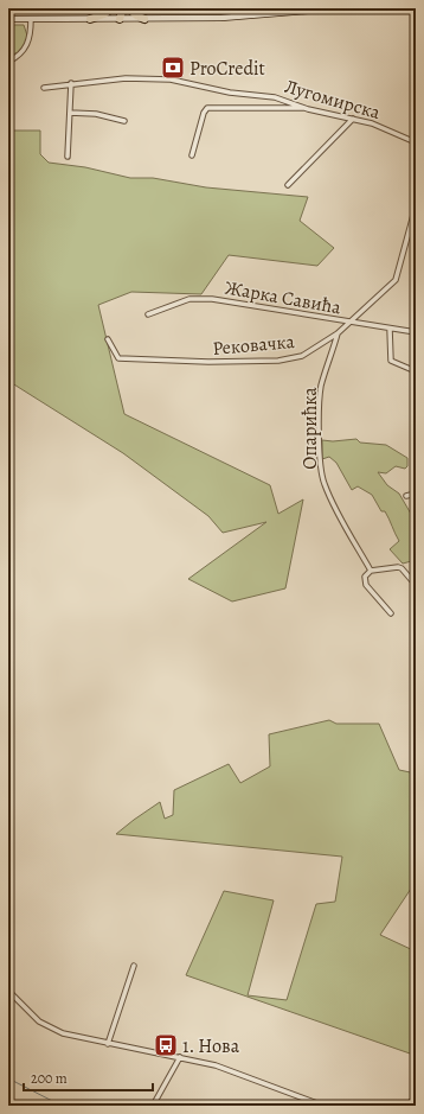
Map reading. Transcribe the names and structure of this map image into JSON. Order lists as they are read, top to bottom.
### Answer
{
  "streets": {
    "street": [
      "Лугомирска",
      "Жарка Савића",
      "Рековачка",
      "Опарићка"
    ]
  },
  "crossings": [
    ["Жарка Савића", "Рековачка"],
    ["Рековачка", "Опарићка"]
  ],
  "places": {
    "bank": ["ProCredit"],
    "bus stop": ["1. Нова"]
  },
  "scale_bar": "200 m"
}
